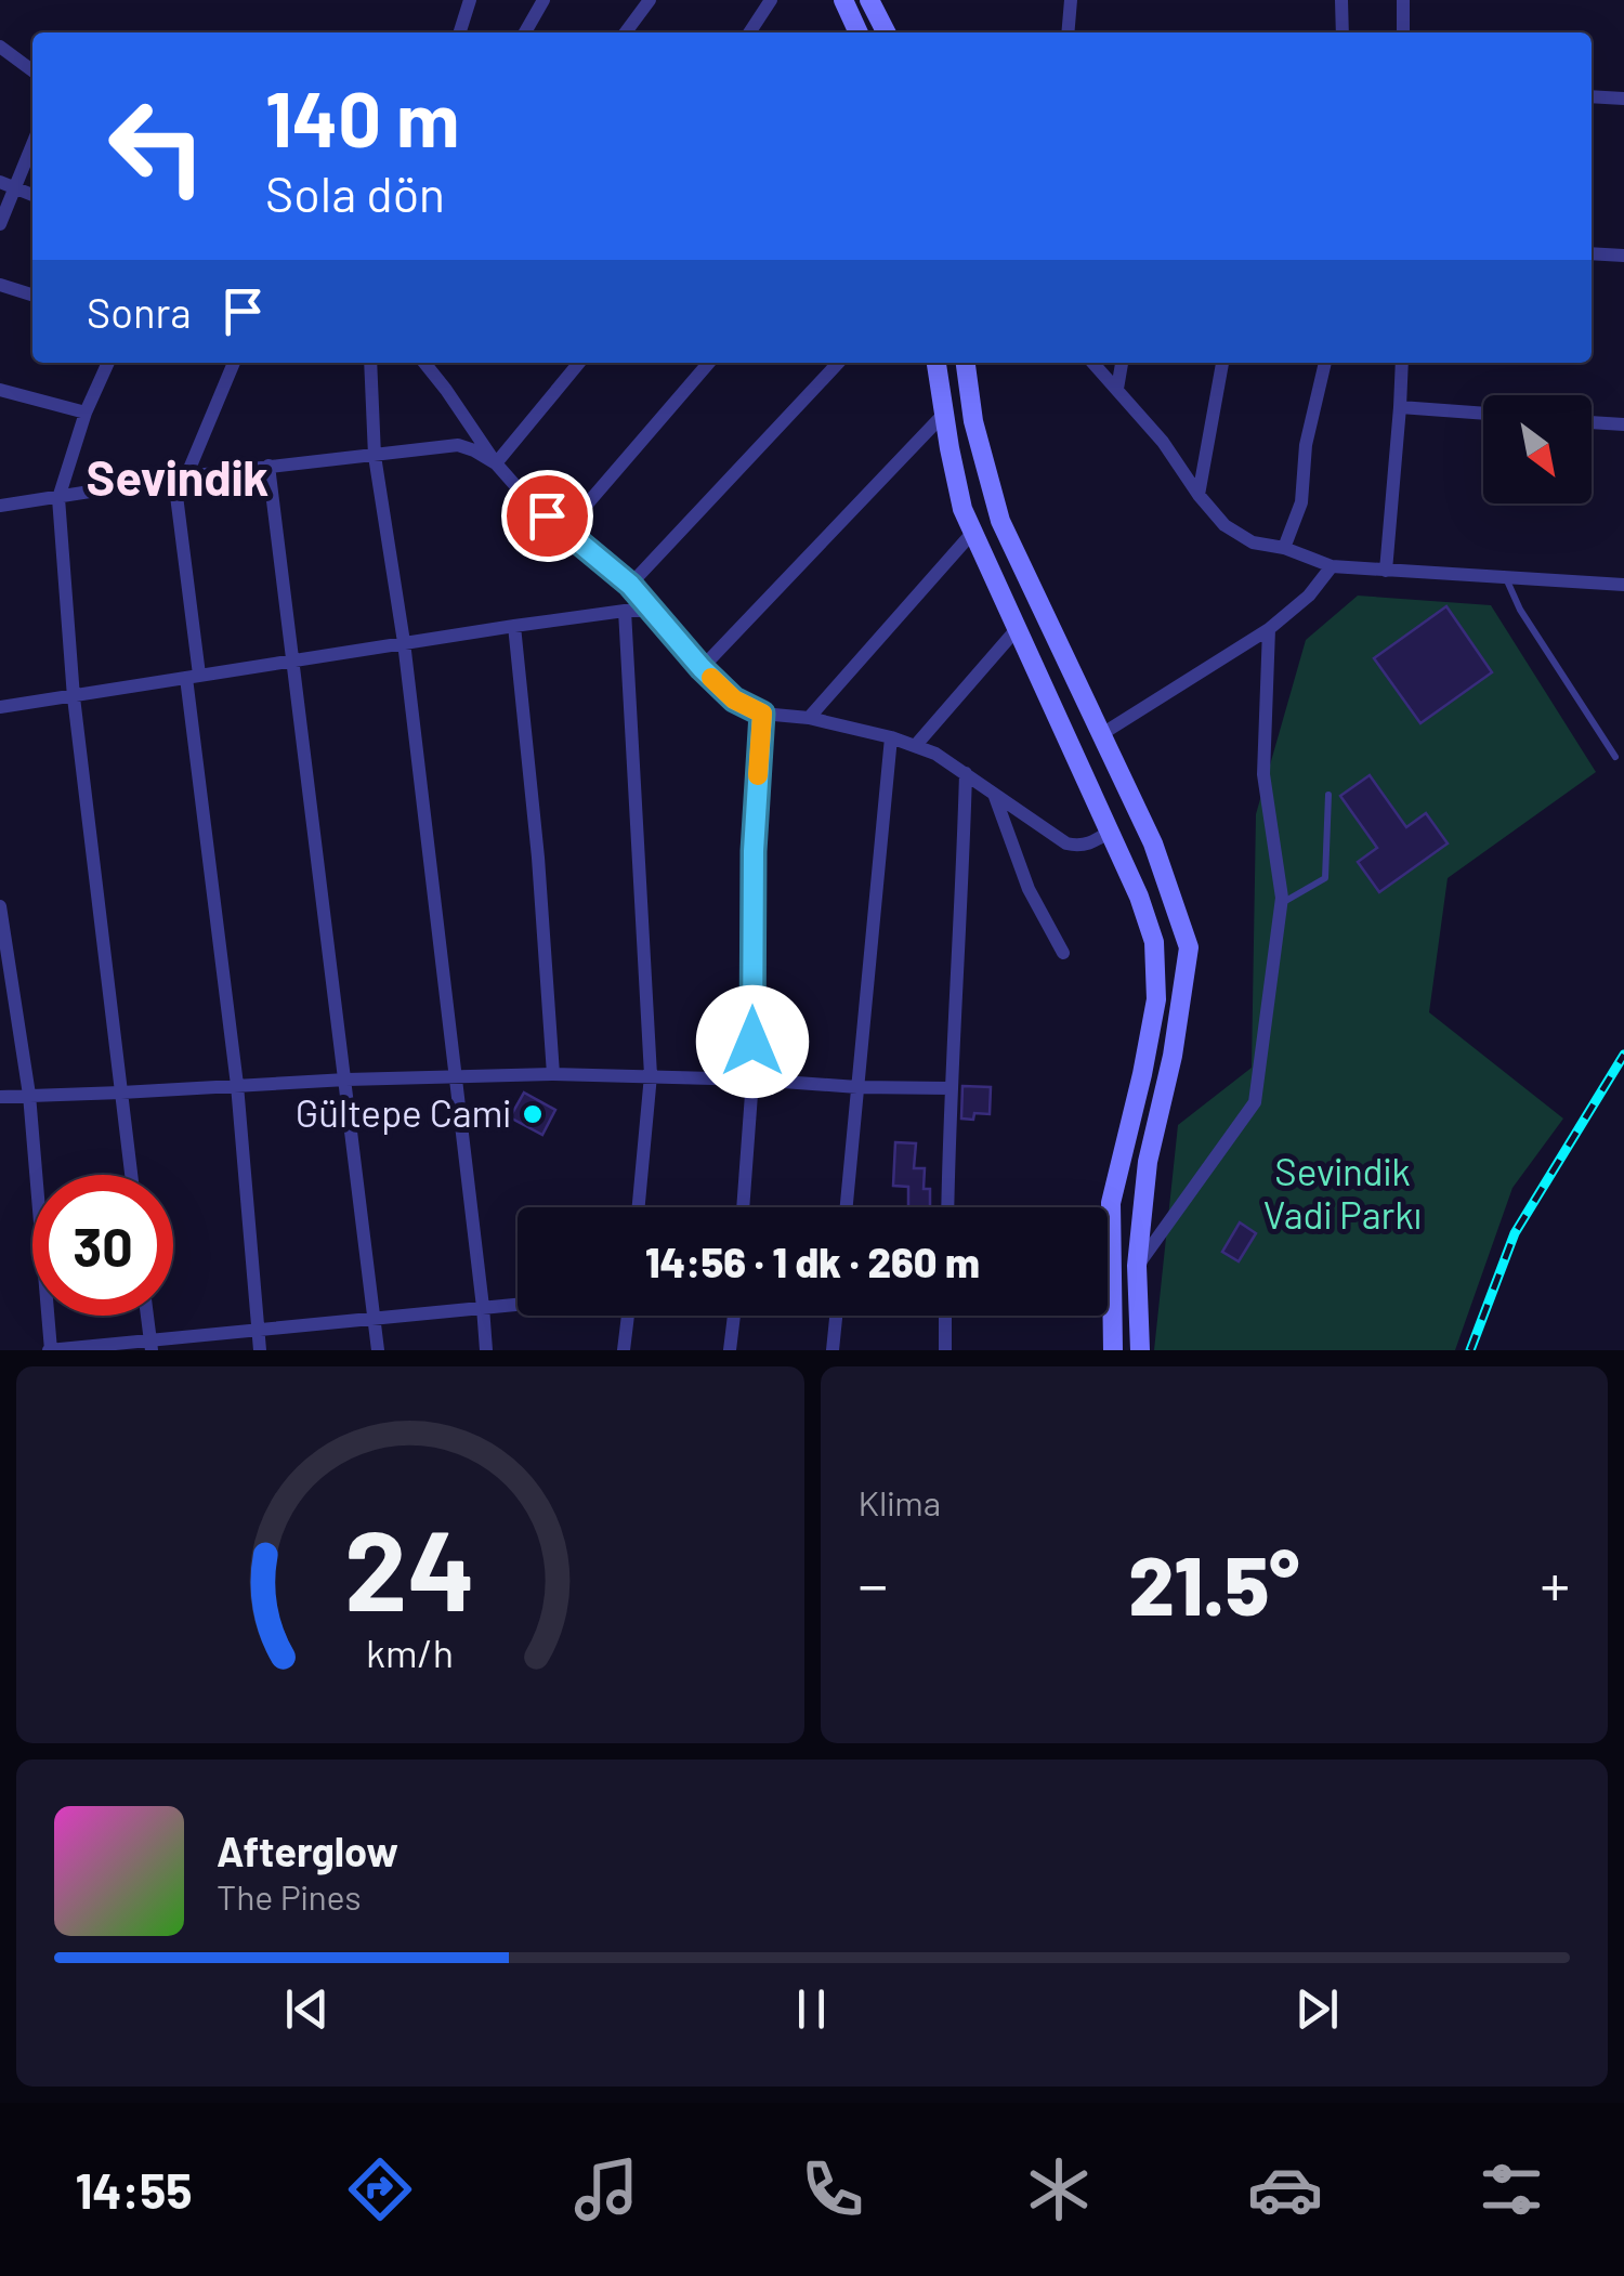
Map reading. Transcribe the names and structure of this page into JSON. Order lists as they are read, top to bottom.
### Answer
{
  "districts": ["Sevindik"],
  "parks": ["Sevindik Vadi Parkı"],
  "places": ["Gültepe Cami"],
  "north": "bottom right",
  "page": {
    "turn": ["140 m", "Sola dön"],
    "then": "Sonra",
    "limit": "30",
    "trip": "14:56 · 1 dk · 260 m",
    "tile": "Klima",
    "heat": ["−", "21.5°", "+"],
    "song": ["Afterglow", "The Pines"],
    "tabs": "14:55",
    "gauge": ["24", "km/h"]
  }
}
